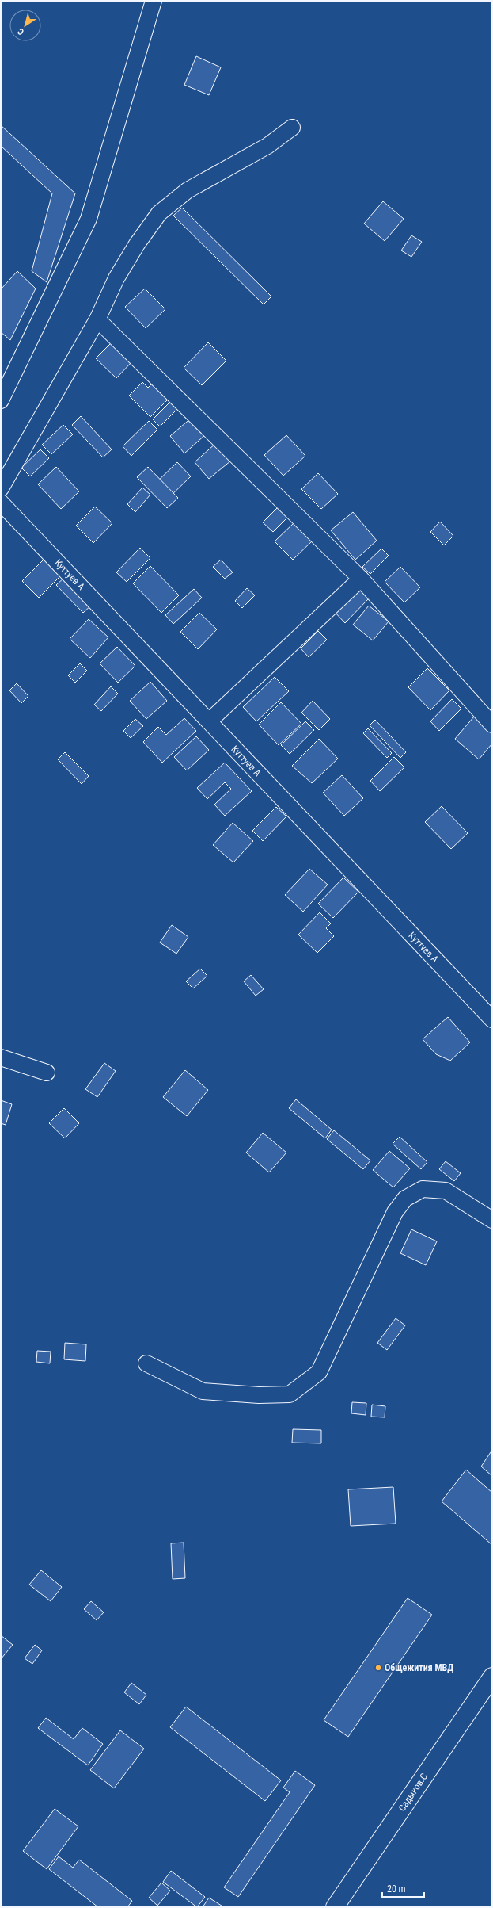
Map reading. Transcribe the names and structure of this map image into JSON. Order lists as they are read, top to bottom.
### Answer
{
  "streets": {
    "main road": ["Садыков.С"],
    "street": ["Куттуев А"]
  },
  "places": ["Общежития МВД"],
  "scale_bar": "20 m",
  "north": "bottom left"
}
